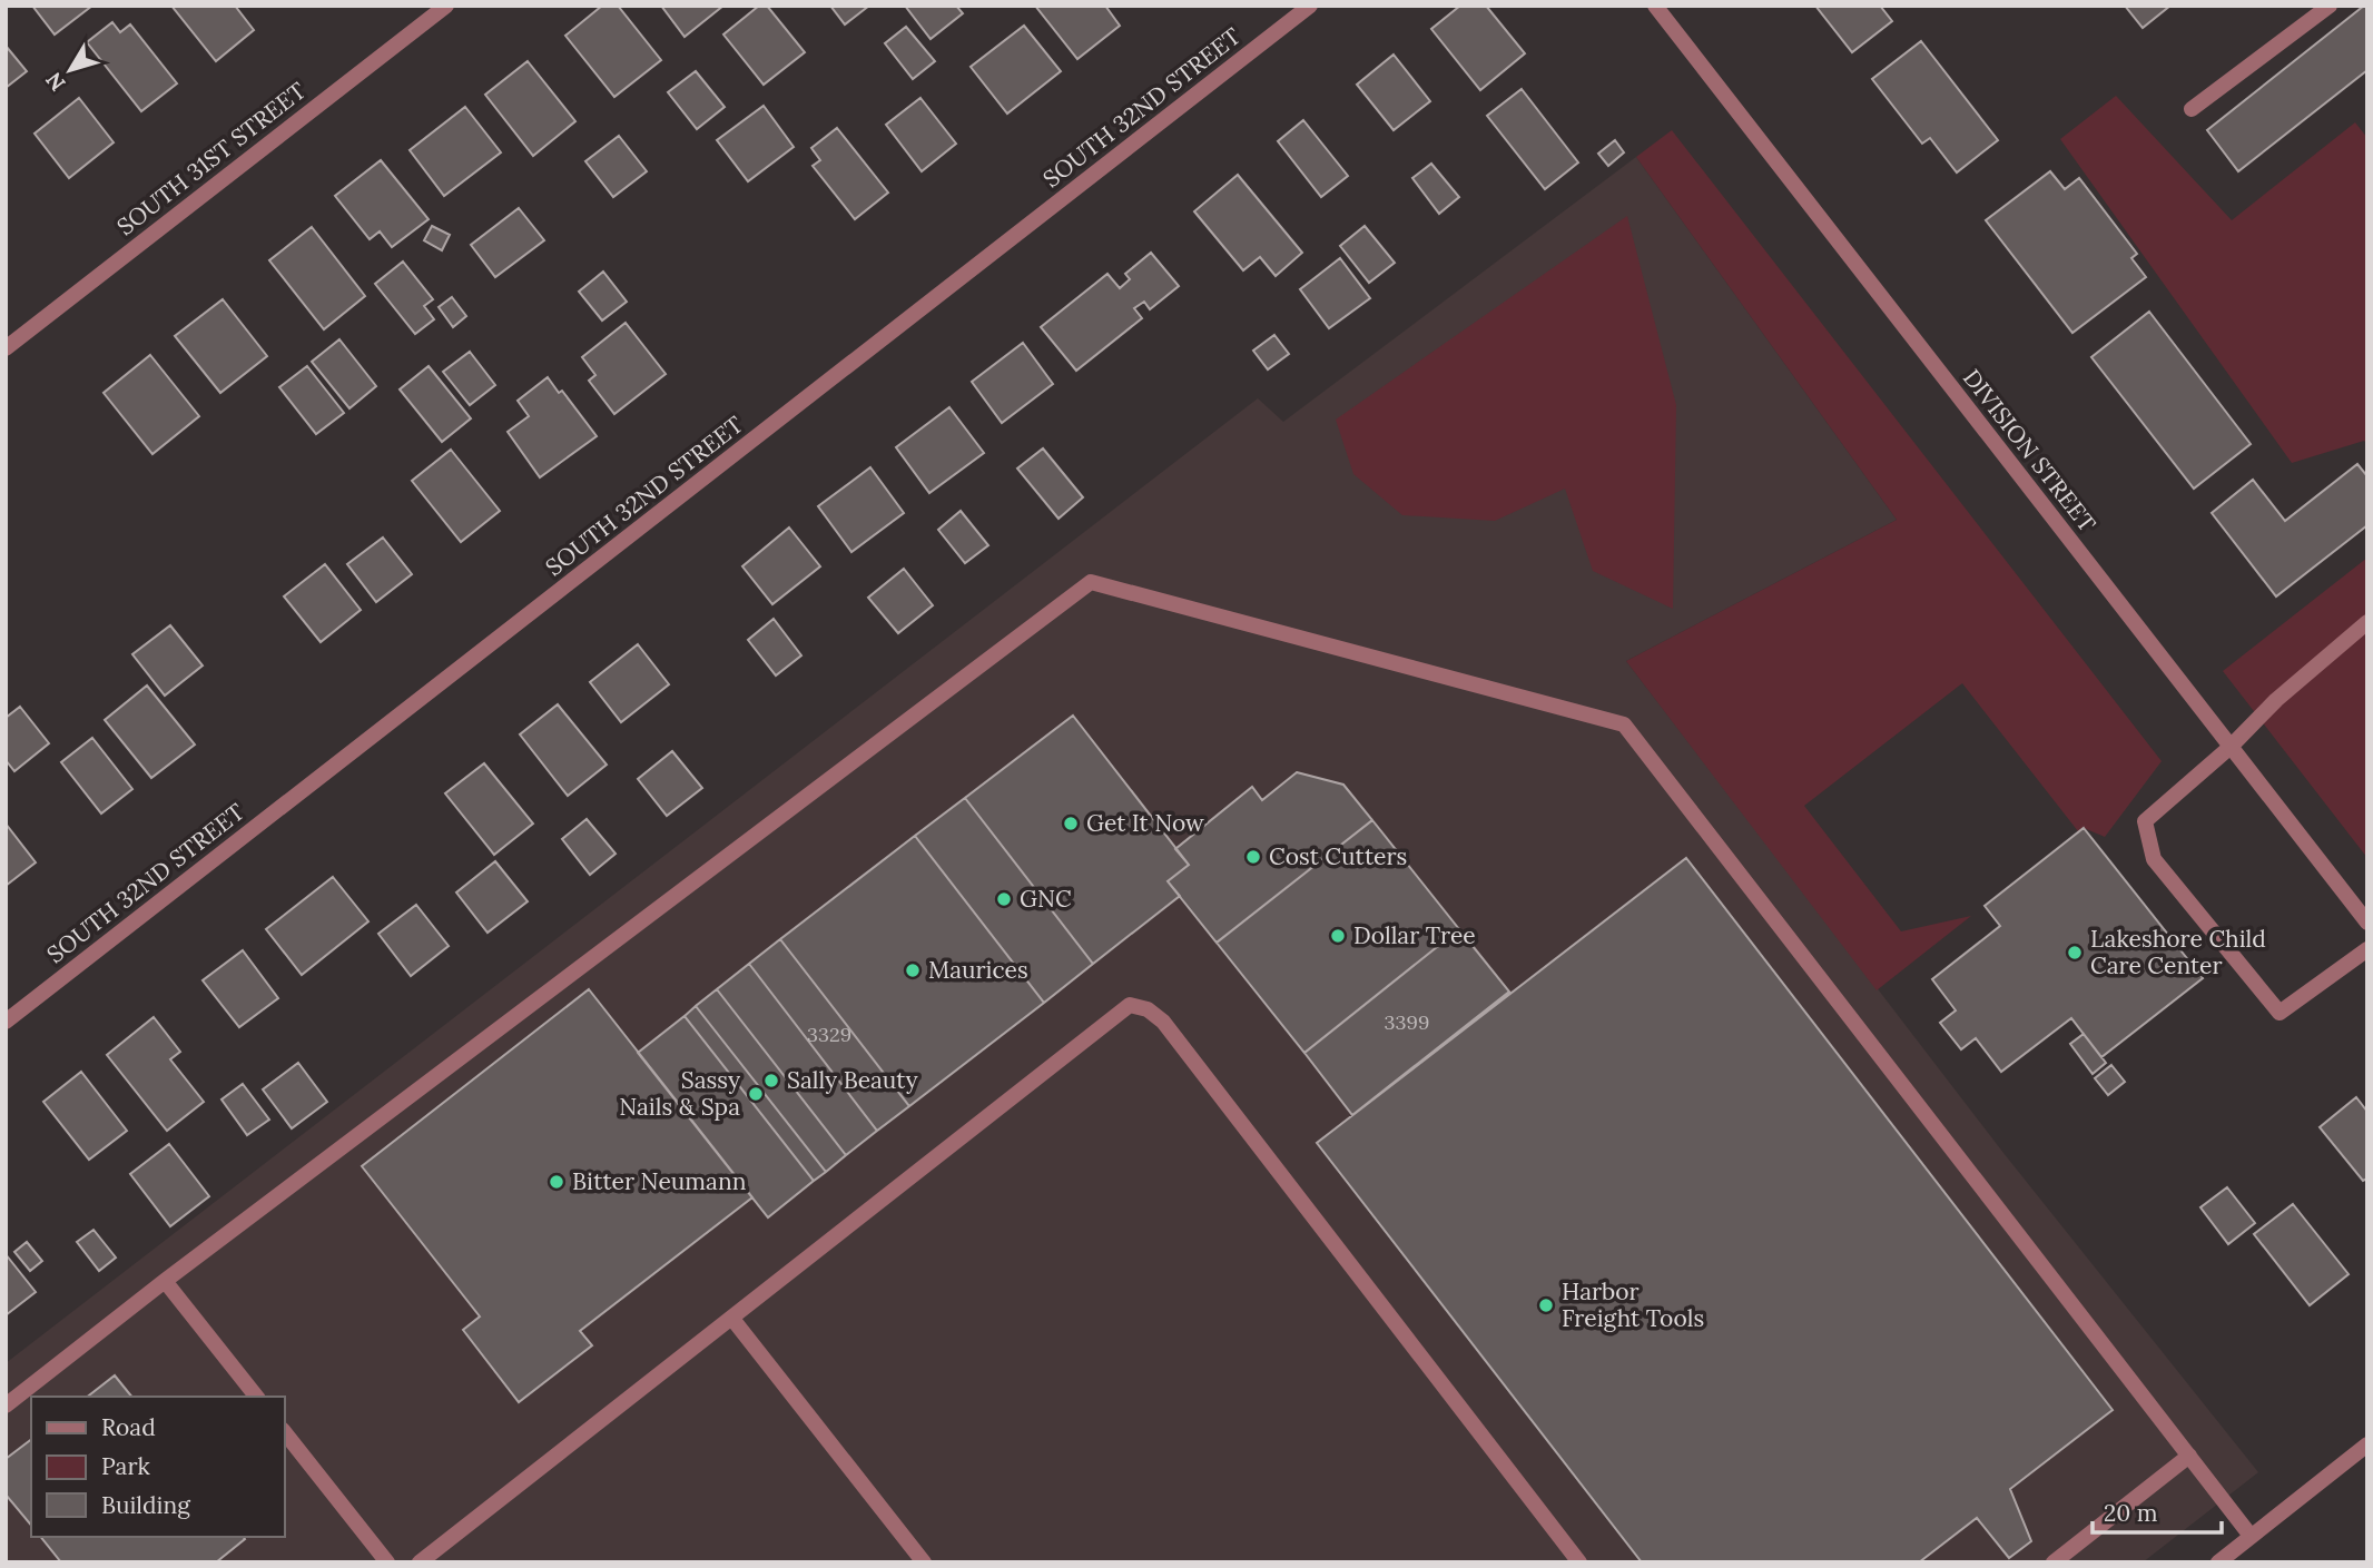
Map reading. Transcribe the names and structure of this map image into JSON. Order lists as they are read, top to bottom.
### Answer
{
  "streets": {
    "street": ["SOUTH 32ND STREET", "SOUTH 31ST STREET", "DIVISION STREET"]
  },
  "places": [
    "Get It Now",
    "Cost Cutters",
    "GNC",
    "Dollar Tree",
    "Lakeshore Child Care Center",
    "Maurices",
    "Sally Beauty",
    "Sassy Nails & Spa",
    "Bitter Neumann",
    "Harbor Freight Tools"
  ],
  "house_numbers": ["3399", "3329"],
  "legend": ["Road", "Park", "Building"],
  "scale_bar": "20 m",
  "north": "bottom left"
}
